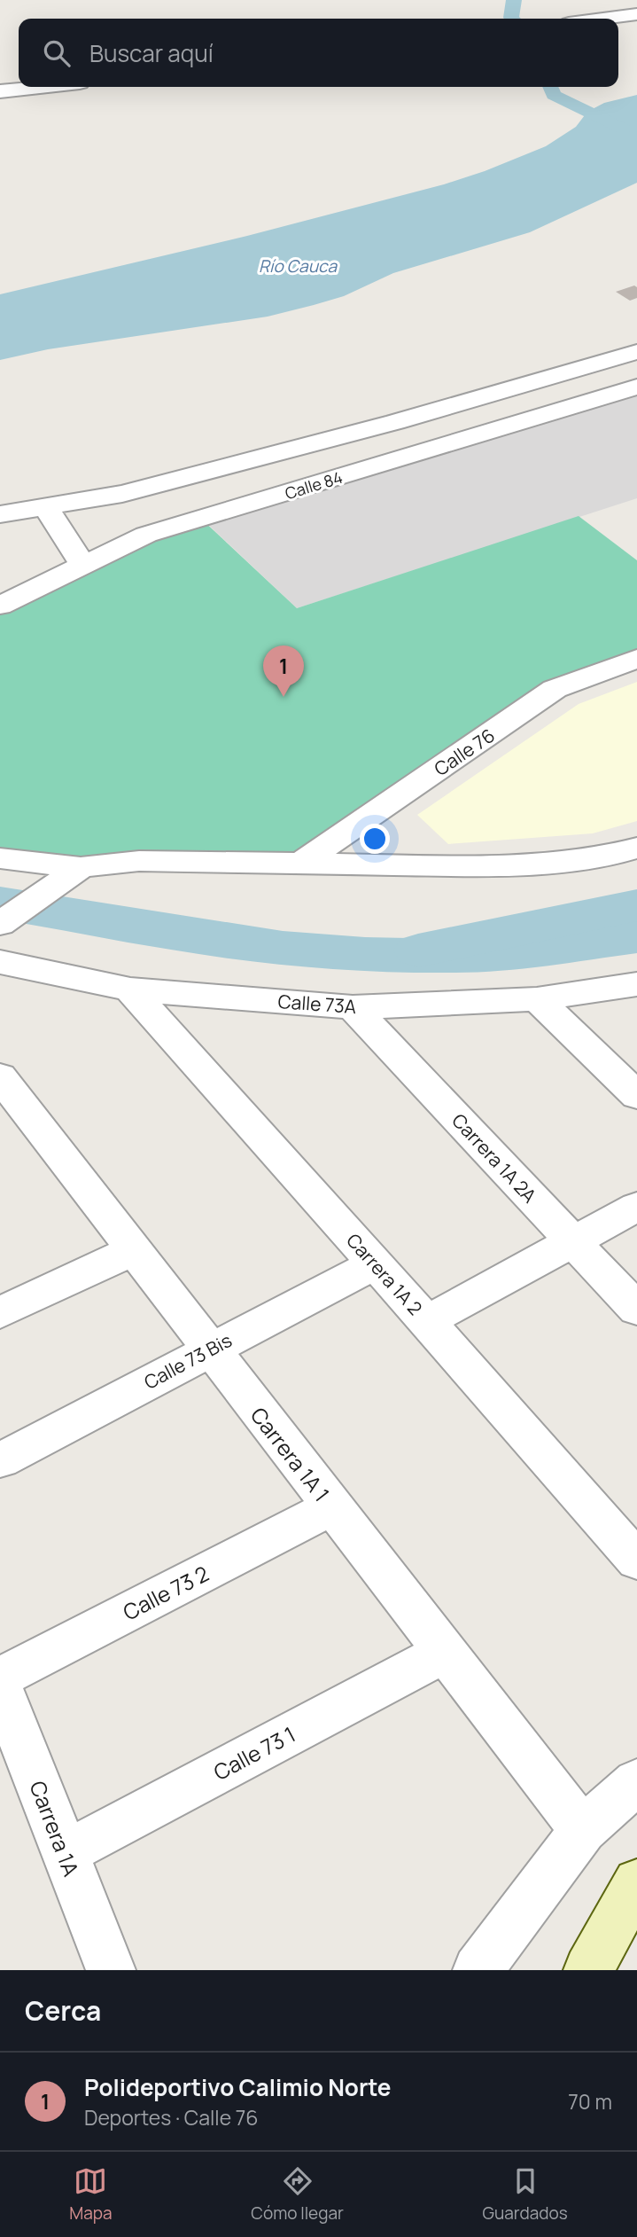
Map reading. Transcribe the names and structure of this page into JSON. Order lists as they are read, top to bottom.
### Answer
{
  "streets": {
    "street": [
      "Calle 84",
      "Calle 76",
      "Calle 73A",
      "Carrera 1A 2A",
      "Carrera 1A 2",
      "Calle 73 Bis",
      "Carrera 1A 1",
      "Calle 73 2",
      "Calle 73 1",
      "Carrera 1A"
    ]
  },
  "crossings": [
    ["Calle 73A", "Carrera 1A 2A"],
    ["Calle 73A", "Carrera 1A 2"],
    ["Carrera 1A 2", "Calle 73 Bis"],
    ["Calle 73 Bis", "Carrera 1A 1"],
    ["Carrera 1A 1", "Calle 73 2"],
    ["Carrera 1A 1", "Calle 73 1"],
    ["Calle 73 1", "Carrera 1A"]
  ],
  "water": ["Río Cauca"],
  "page": {
    "search": "Buscar aquí",
    "pins": "1",
    "heading": "Cerca",
    "list": [
      {
        "mark": "1",
        "name": "Polideportivo Calimio Norte",
        "note": "Deportes · Calle 76",
        "value": "70 m"
      }
    ],
    "nav": ["Mapa", "Cómo llegar", "Guardados"]
  }
}
